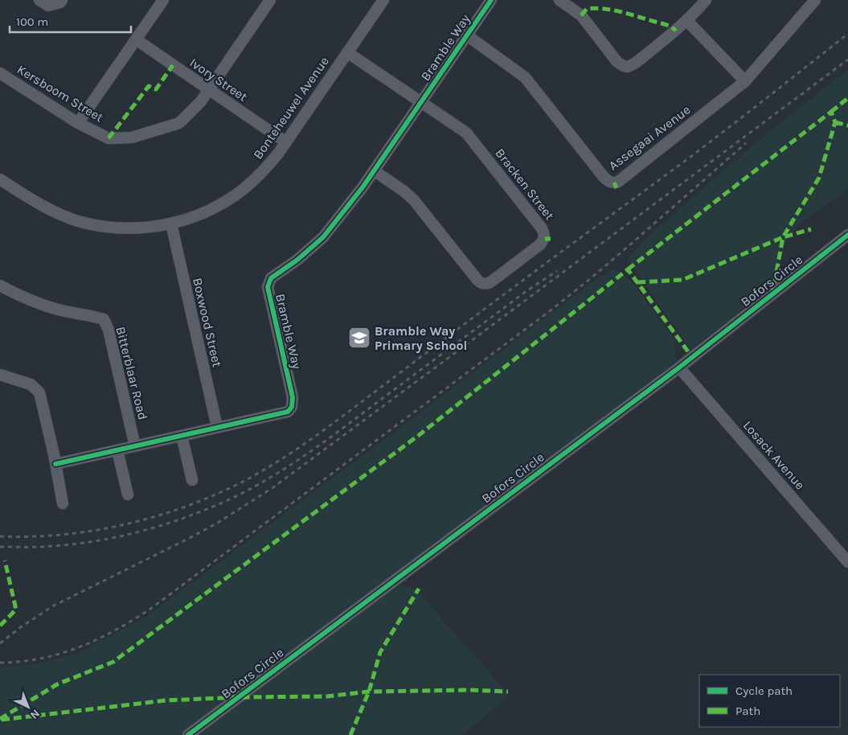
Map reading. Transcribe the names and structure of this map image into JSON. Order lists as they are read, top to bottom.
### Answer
{
  "streets": {
    "street": [
      "Bramble Way",
      "Ivory Street",
      "Kersboom Street",
      "Bonteheuwel Avenue",
      "Assegaai Avenue",
      "Bracken Street",
      "Bofors Circle",
      "Boxwood Street",
      "Bitterblaar Road",
      "Losack Avenue"
    ]
  },
  "crossings": [
    ["Bramble Way", "Assegaai Avenue"],
    ["Bramble Way", "Bracken Street"],
    ["Bramble Way", "Boxwood Street"],
    ["Bramble Way", "Bitterblaar Road"],
    ["Ivory Street", "Kersboom Street"],
    ["Ivory Street", "Bonteheuwel Avenue"],
    ["Bonteheuwel Avenue", "Bracken Street"],
    ["Bonteheuwel Avenue", "Boxwood Street"],
    ["Bofors Circle", "Losack Avenue"]
  ],
  "places": {
    "school or university": ["Bramble Way Primary School"]
  },
  "legend": ["Cycle path", "Path"],
  "scale_bar": "100 m",
  "north": "bottom right"
}
